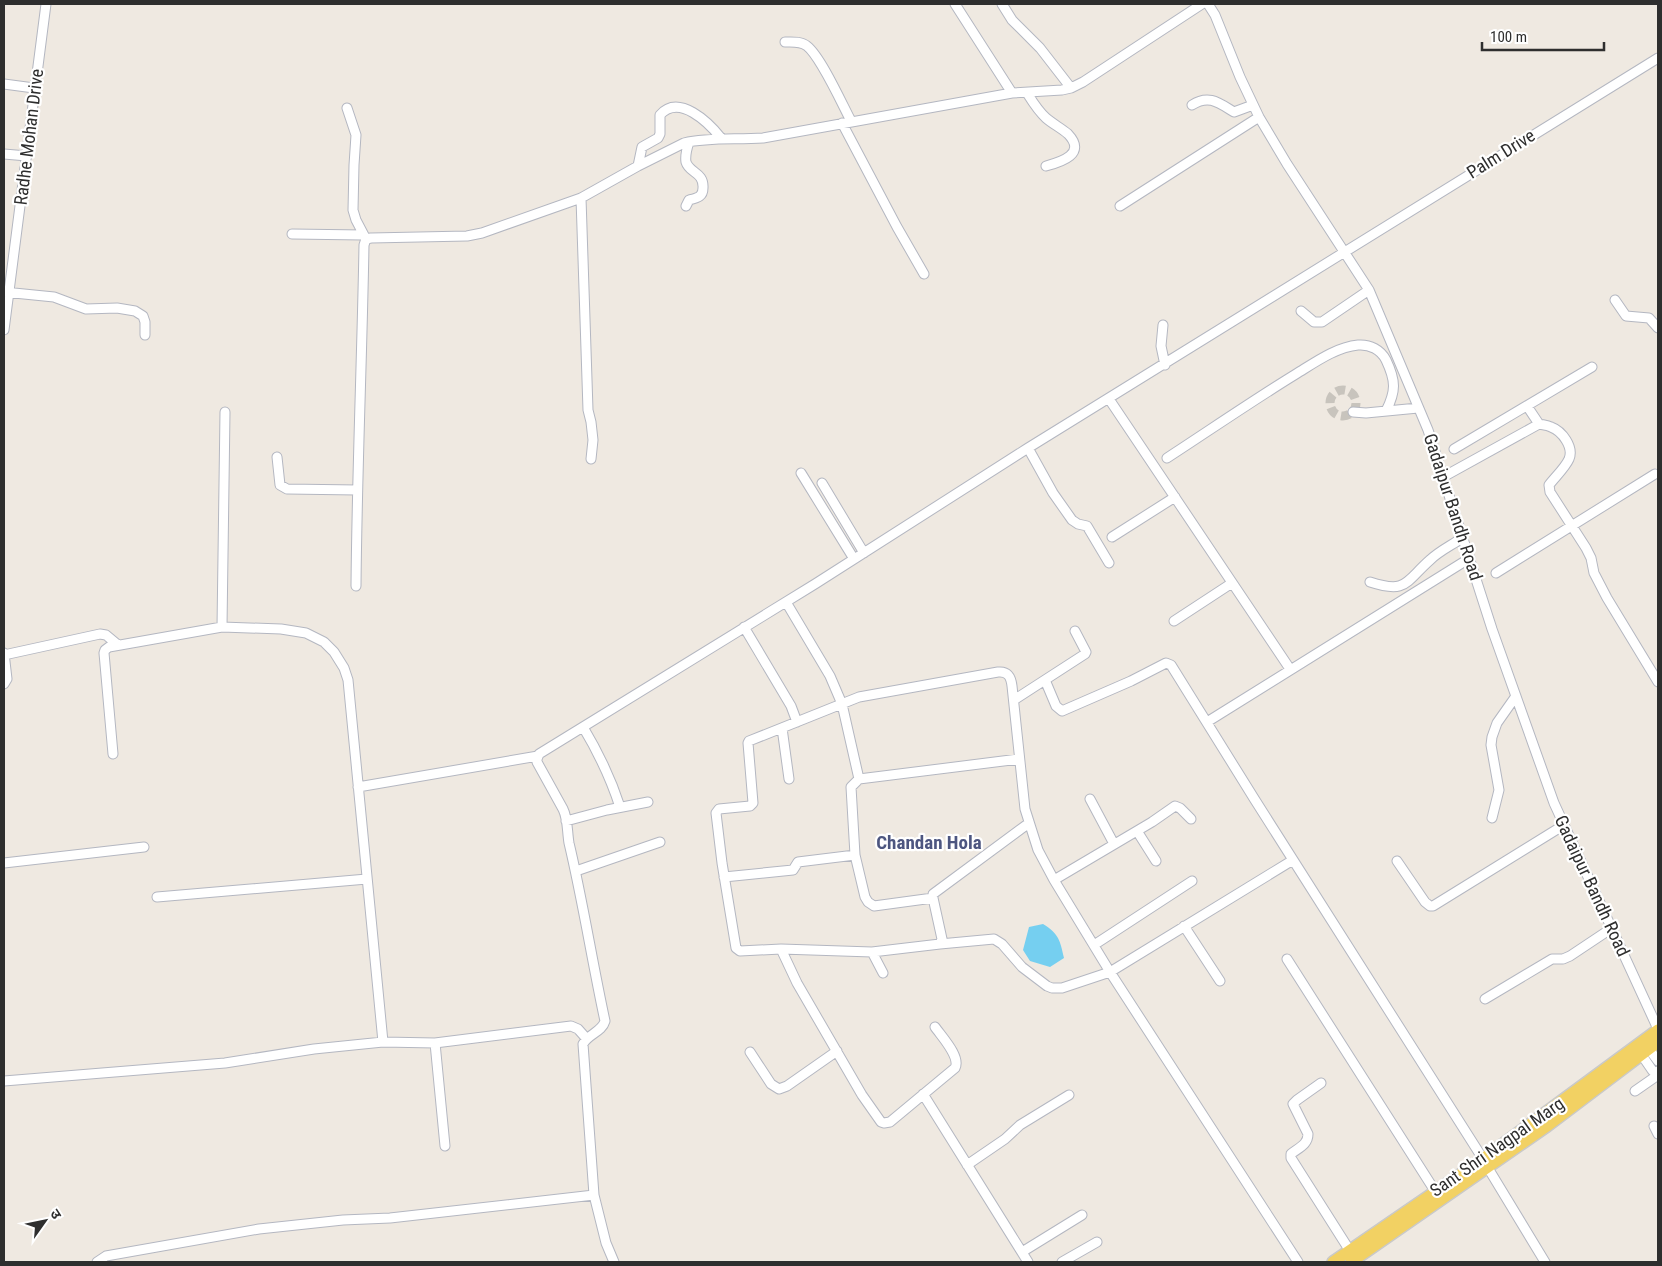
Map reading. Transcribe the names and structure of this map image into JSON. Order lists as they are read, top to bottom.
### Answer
{
  "streets": {
    "main road": ["Sant Shri Nagpal Marg"],
    "street": ["Radhe Mohan Drive", "Palm Drive", "Gadaipur Bandh Road"]
  },
  "crossings": [
    ["Palm Drive", "Gadaipur Bandh Road"],
    ["Gadaipur Bandh Road", "Sant Shri Nagpal Marg"]
  ],
  "districts": ["Chandan Hola"],
  "scale_bar": "100 m",
  "north": "top right"
}
